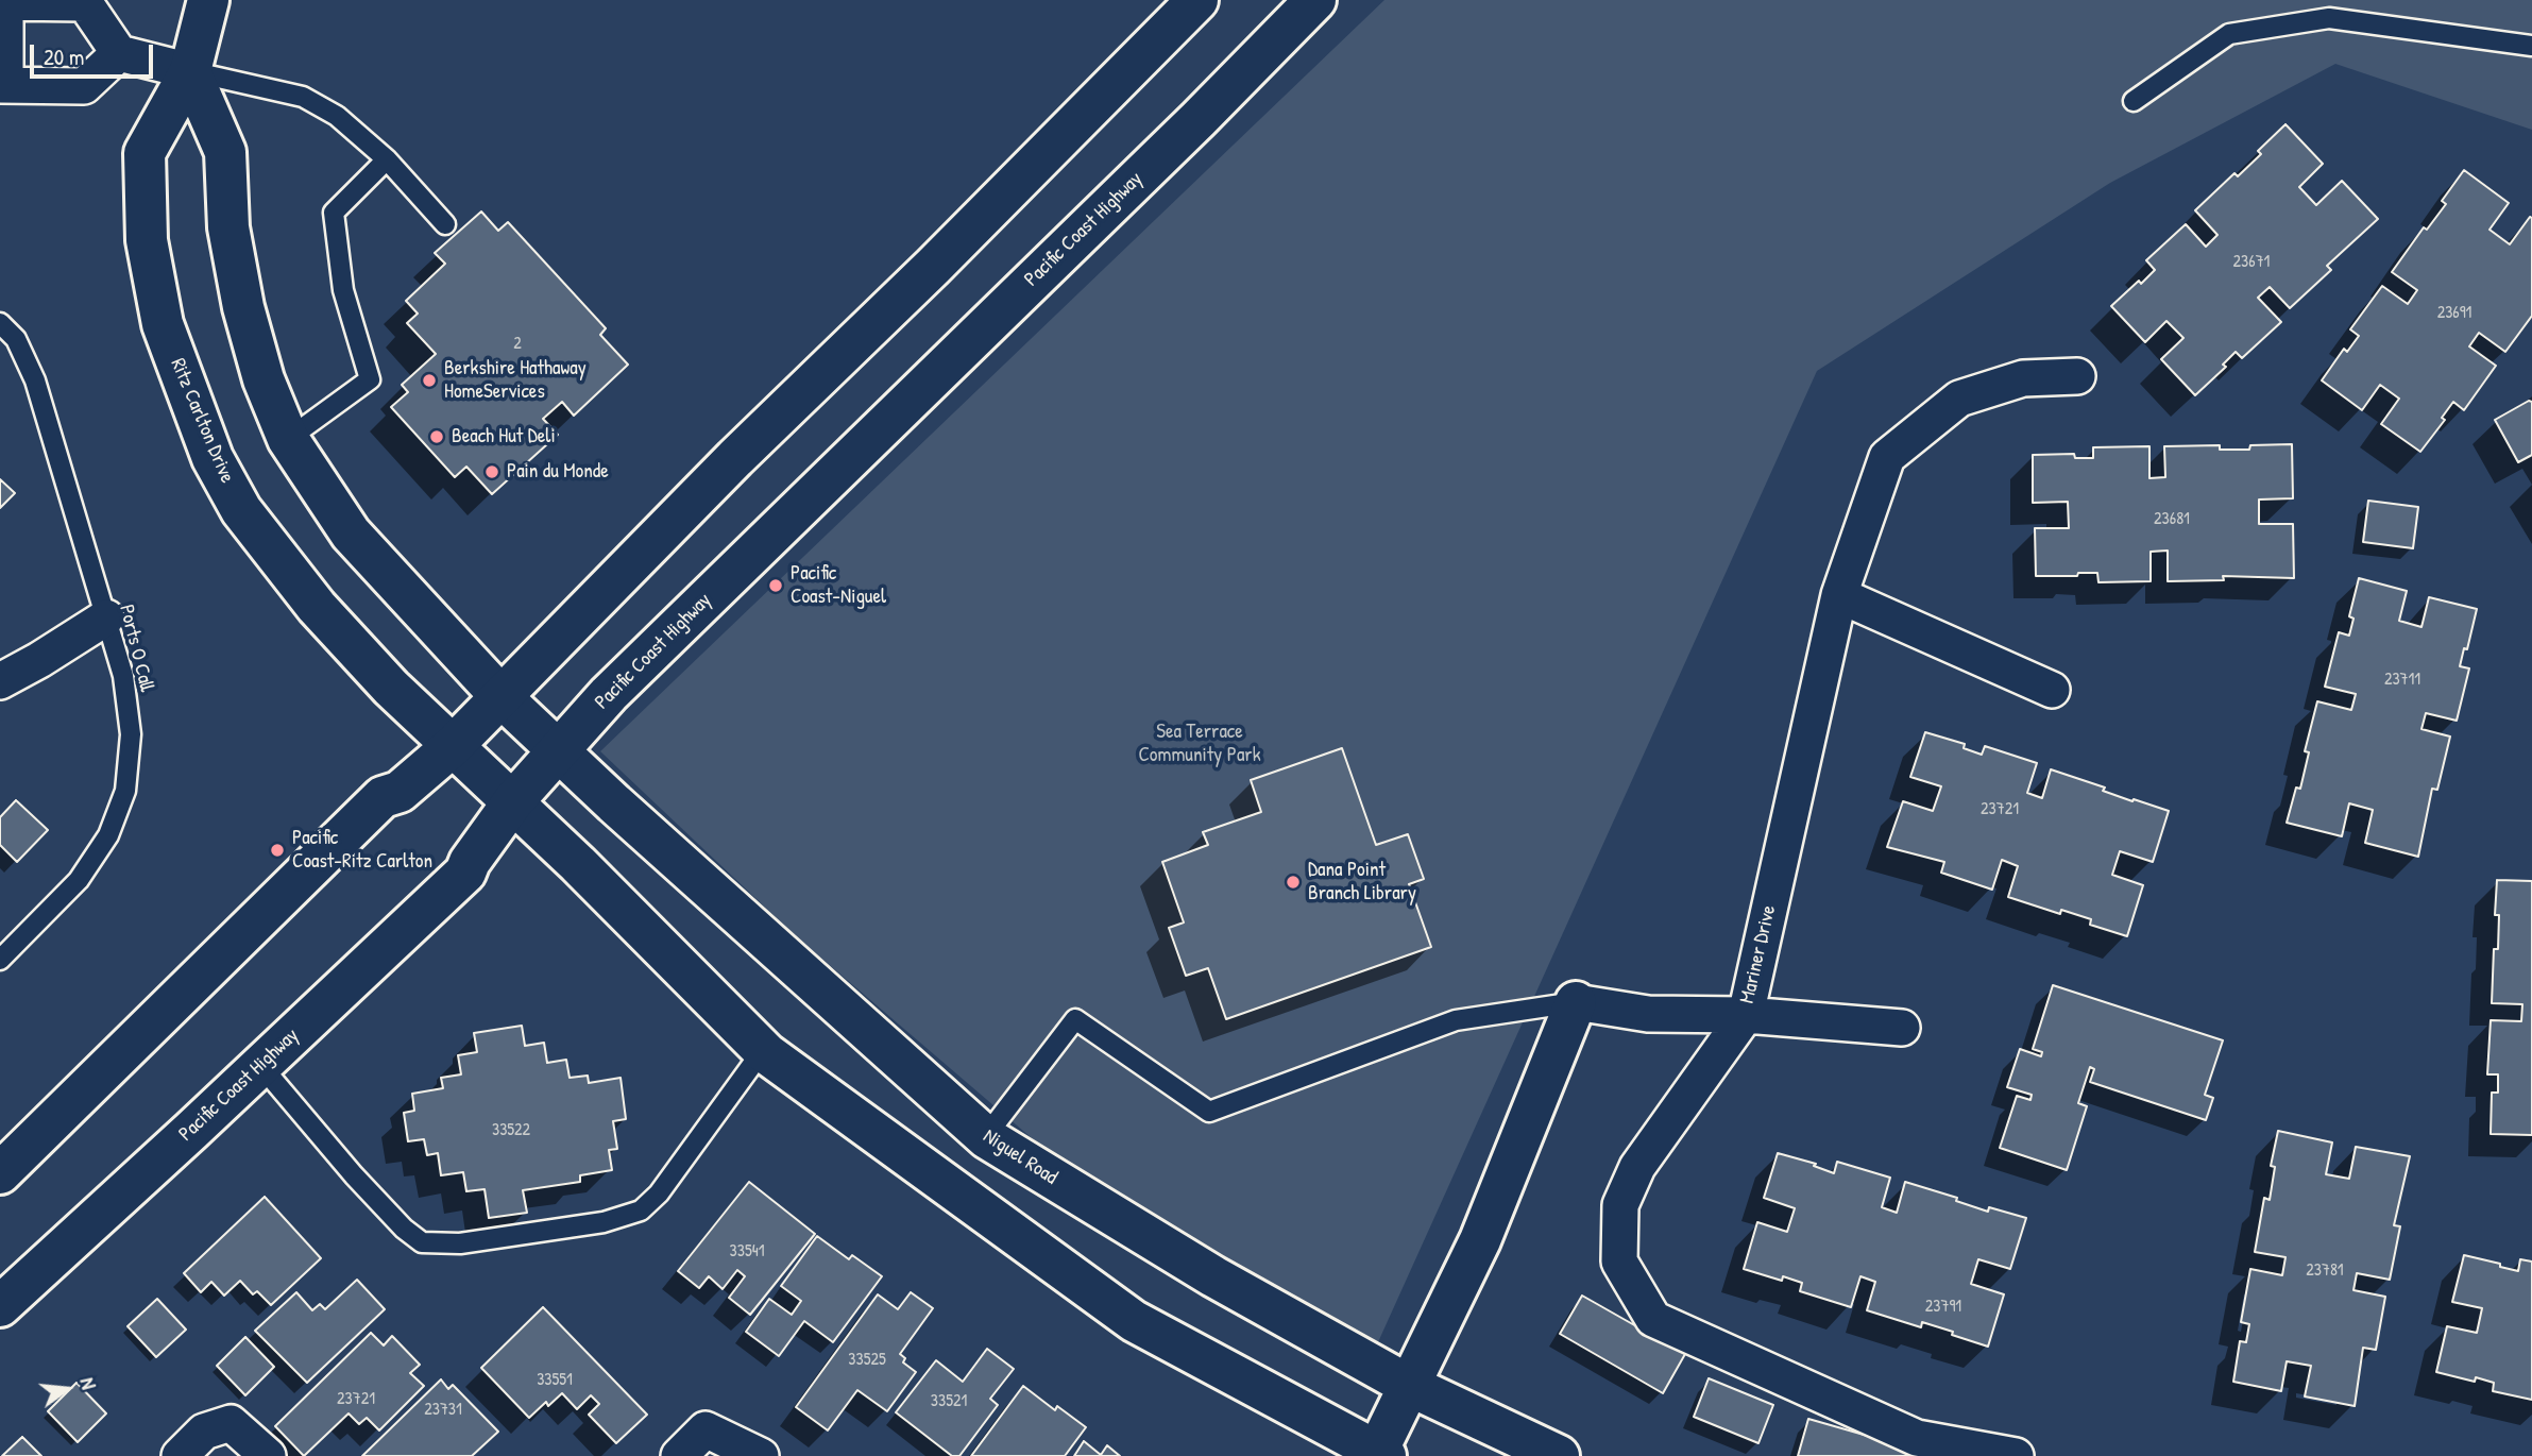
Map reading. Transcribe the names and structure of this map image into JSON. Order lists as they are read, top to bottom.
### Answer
{
  "streets": {
    "main road": ["Pacific Coast Highway", "Ritz Carlton Drive", "Niguel Road"],
    "street": ["Mariner Drive"],
    "lane": ["Ports O Call"]
  },
  "crossings": [
    ["Pacific Coast Highway", "Ritz Carlton Drive"],
    ["Pacific Coast Highway", "Niguel Road"]
  ],
  "parks": ["Sea Terrace Community Park"],
  "places": [
    "Berkshire Hathaway HomeServices",
    "Beach Hut Deli",
    "Pain du Monde",
    "Pacific Coast-Niguel",
    "Pacific Coast-Ritz Carlton",
    "Dana Point Branch Library"
  ],
  "house_numbers": [
    "23671",
    "23691",
    "2",
    "23681",
    "23711",
    "23721",
    "33522",
    "33541",
    "23781",
    "23791",
    "33525",
    "33551",
    "23721",
    "33521",
    "23731"
  ],
  "scale_bar": "20 m",
  "north": "right"
}
